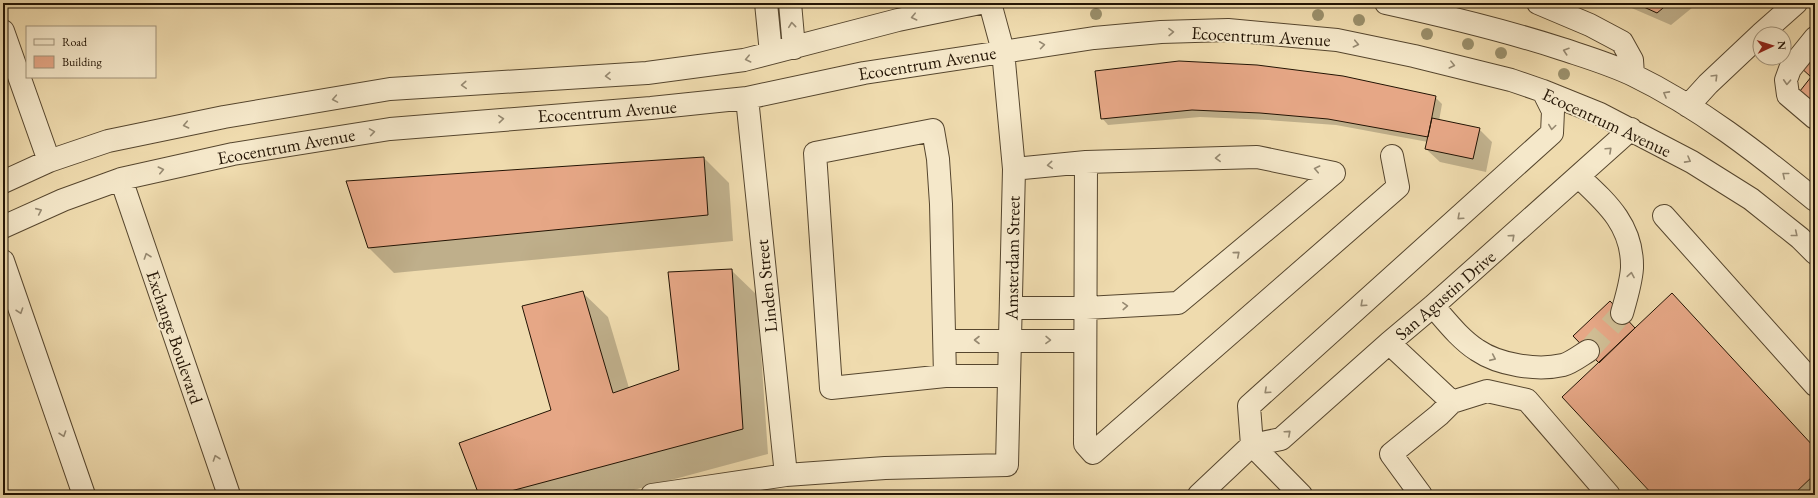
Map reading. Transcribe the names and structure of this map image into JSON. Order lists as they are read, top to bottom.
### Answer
{
  "streets": {
    "street": [
      "Ecocentrum Avenue",
      "Amsterdam Street",
      "Linden Street",
      "San Agustin Drive",
      "Exchange Boulevard"
    ]
  },
  "crossings": [
    ["Ecocentrum Avenue", "Amsterdam Street"],
    ["Ecocentrum Avenue", "Linden Street"],
    ["Ecocentrum Avenue", "San Agustin Drive"],
    ["Ecocentrum Avenue", "Exchange Boulevard"],
    ["Amsterdam Street", "Linden Street"]
  ],
  "legend": ["Road", "Building"],
  "north": "right"
}
